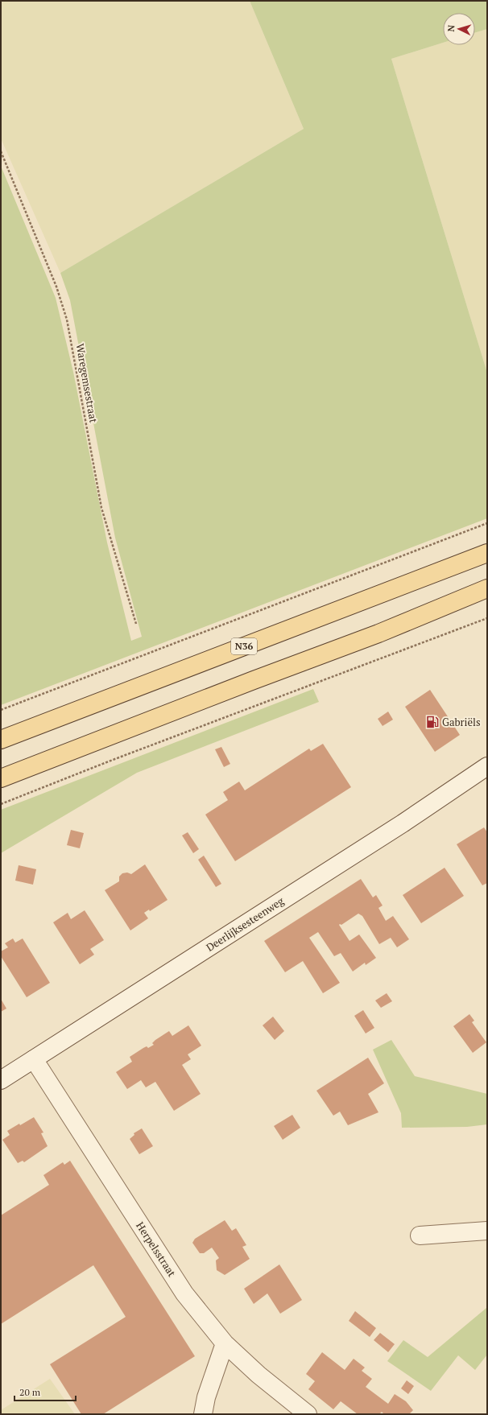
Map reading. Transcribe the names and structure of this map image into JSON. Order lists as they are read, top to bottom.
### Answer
{
  "streets": {
    "main road": ["N36"],
    "street": ["Deerlijksesteenweg", "Herpelsstraat"],
    "path": ["Waregemsestraat"]
  },
  "crossings": [
    ["Deerlijksesteenweg", "Herpelsstraat"]
  ],
  "places": {
    "fuel station": ["Gabriëls"]
  },
  "scale_bar": "20 m",
  "north": "left"
}
